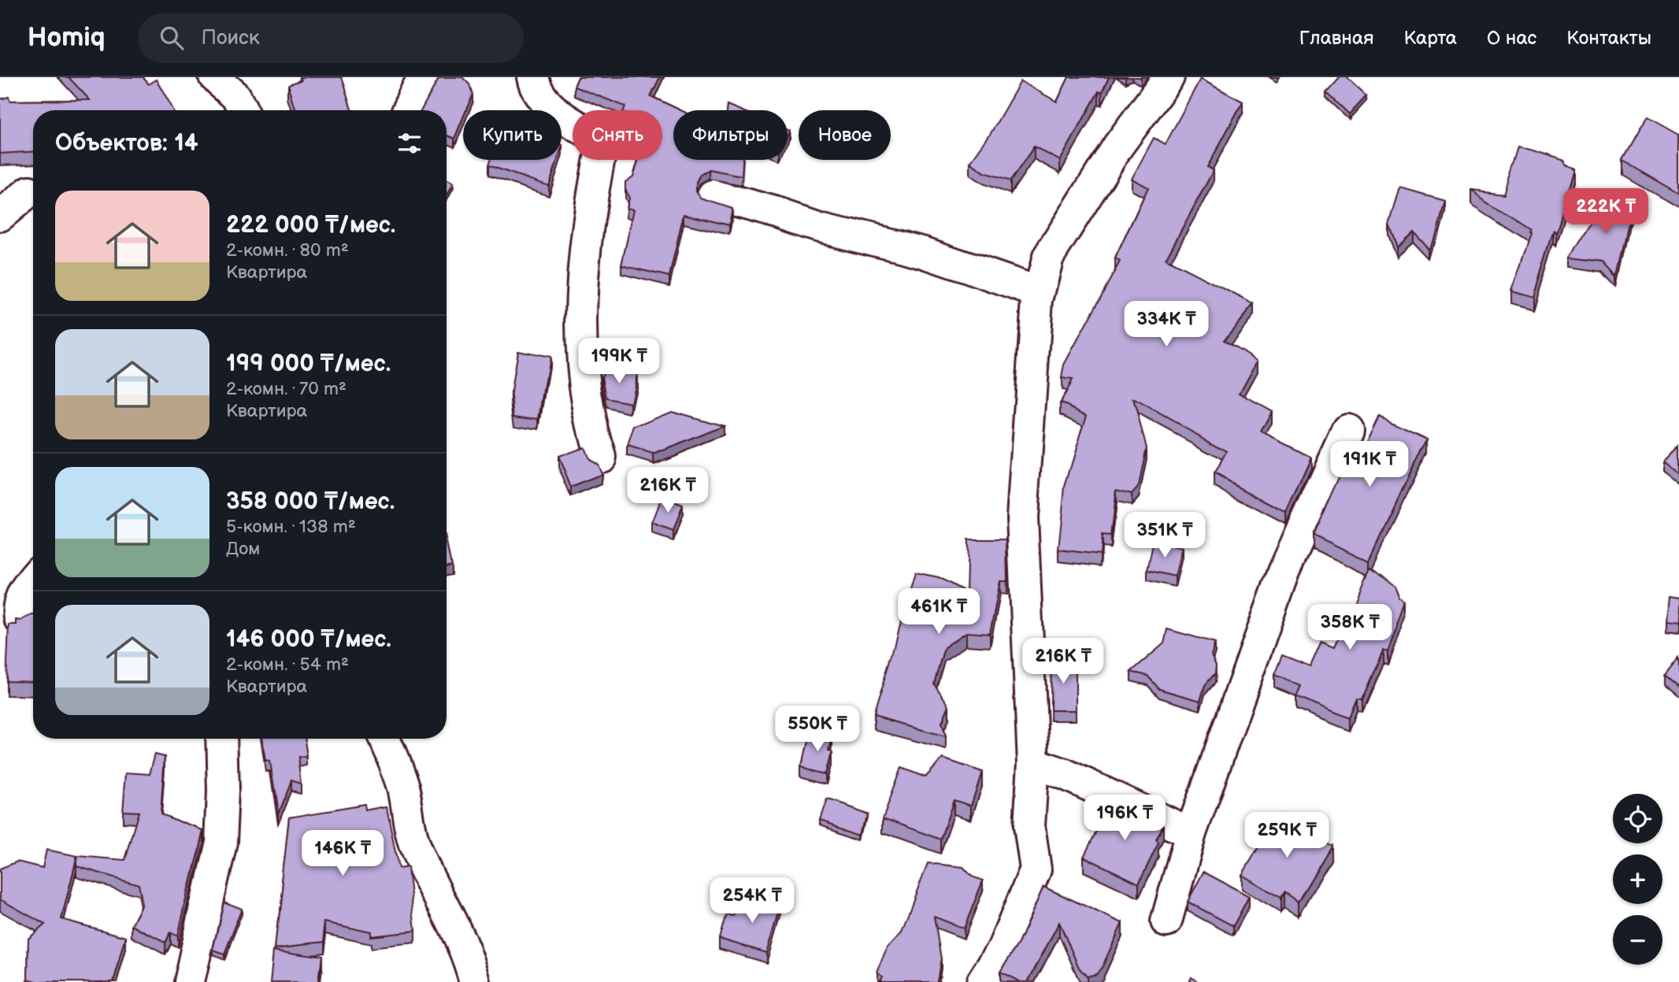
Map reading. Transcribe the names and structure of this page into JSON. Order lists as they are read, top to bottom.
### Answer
{
  "page": {
    "header": "Homiq",
    "search": "Поиск",
    "nav": [
      "Главная",
      "Карта",
      "О нас",
      "Контакты"
    ],
    "chip": [
      "Купить",
      "Снять",
      "Фильтры",
      "Новое"
    ],
    "heading": "Объектов: 14",
    "list": [
      {
        "name": "222 000 ₸/мес.",
        "note": "2-комн. · 80 m² · Квартира"
      },
      {
        "name": "199 000 ₸/мес.",
        "note": "2-комн. · 70 m² · Квартира"
      },
      {
        "name": "358 000 ₸/мес.",
        "note": "5-комн. · 138 m² · Дом"
      },
      {
        "name": "146 000 ₸/мес.",
        "note": "2-комн. · 54 m² · Квартира"
      }
    ],
    "price": [
      "222K ₸",
      "334K ₸",
      "199K ₸",
      "191K ₸",
      "216K ₸",
      "351K ₸",
      "461K ₸",
      "358K ₸",
      "216K ₸",
      "550K ₸",
      "196K ₸",
      "259K ₸",
      "146K ₸",
      "254K ₸"
    ],
    "map_buttons": ["+", "−"]
  }
}
